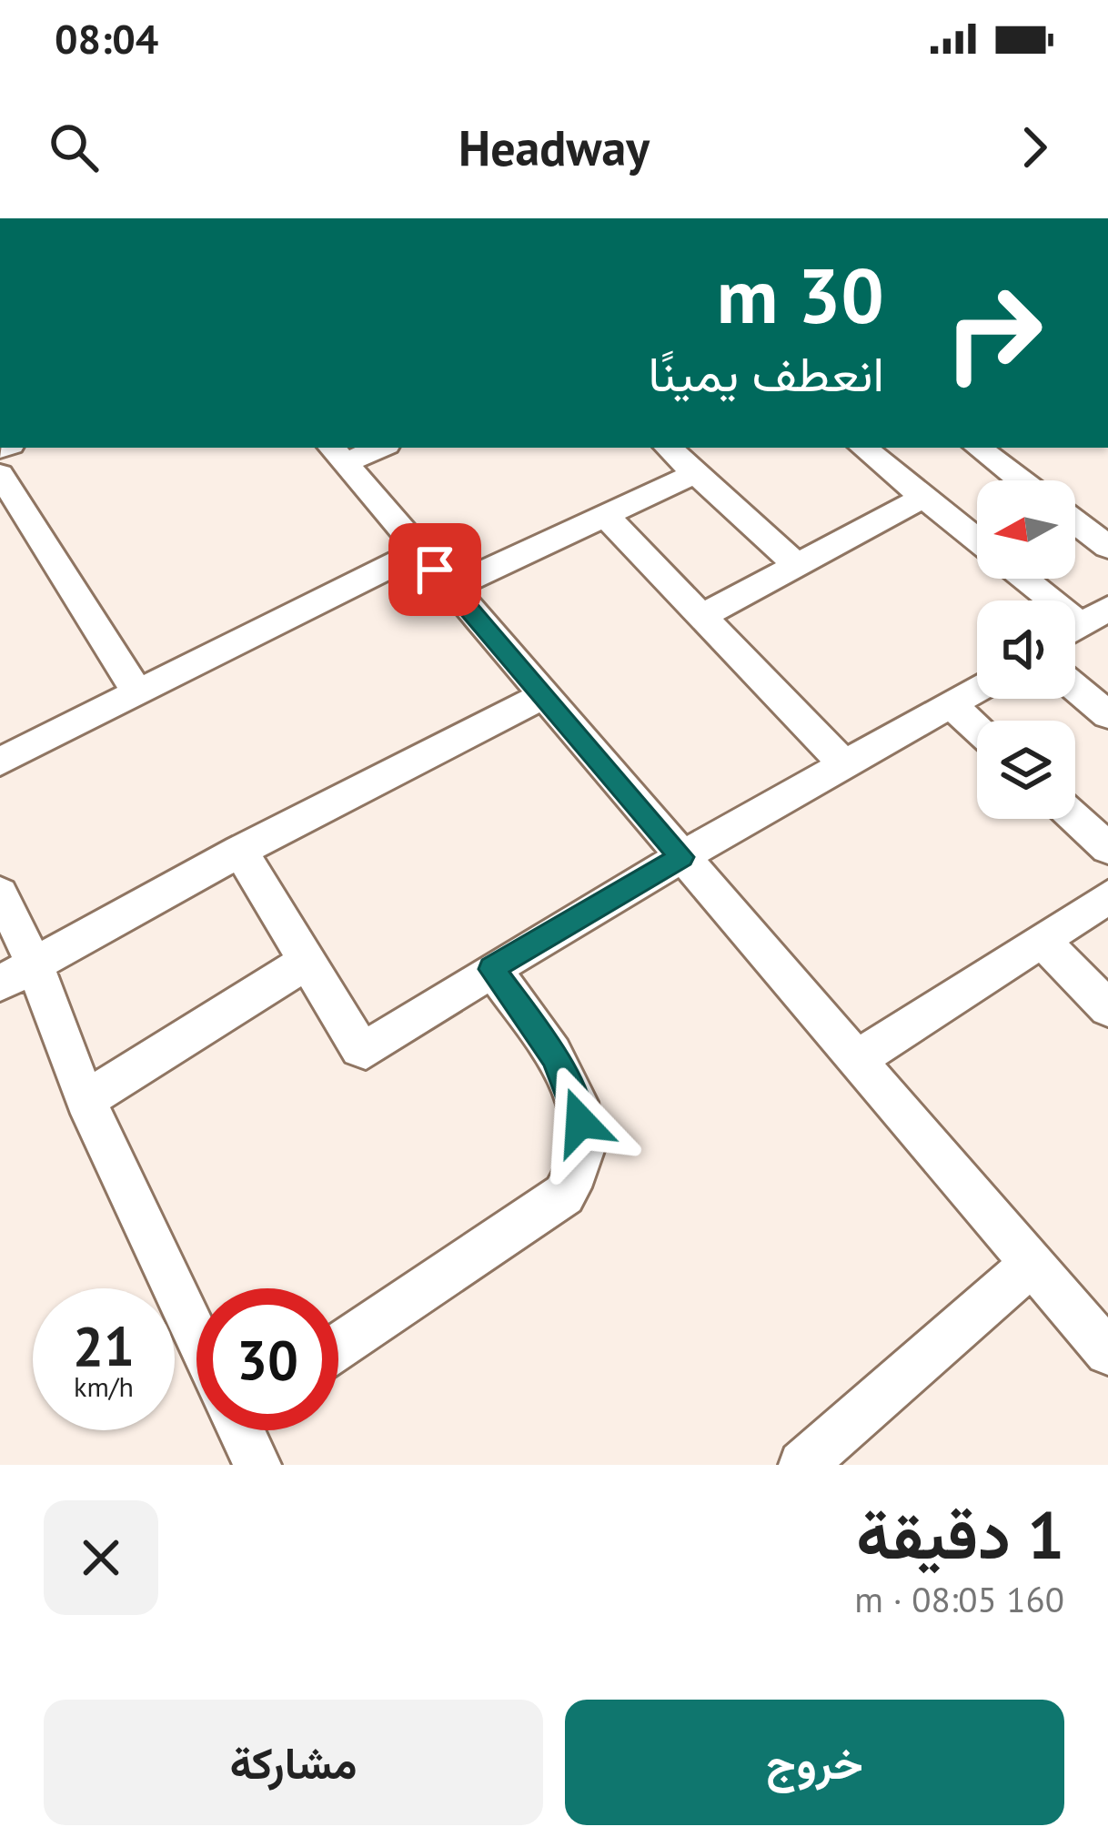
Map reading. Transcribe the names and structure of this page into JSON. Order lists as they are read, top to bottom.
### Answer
{
  "north": "left",
  "page": {
    "status": "08:04",
    "header": "Headway",
    "turn": ["30 m", "انعطف يمينًا"],
    "speed": "21 km/h",
    "limit": "30",
    "heading": ["1 دقيقة", "160 m · 08:05"],
    "buttons": ["خروج", "مشاركة"]
  }
}
